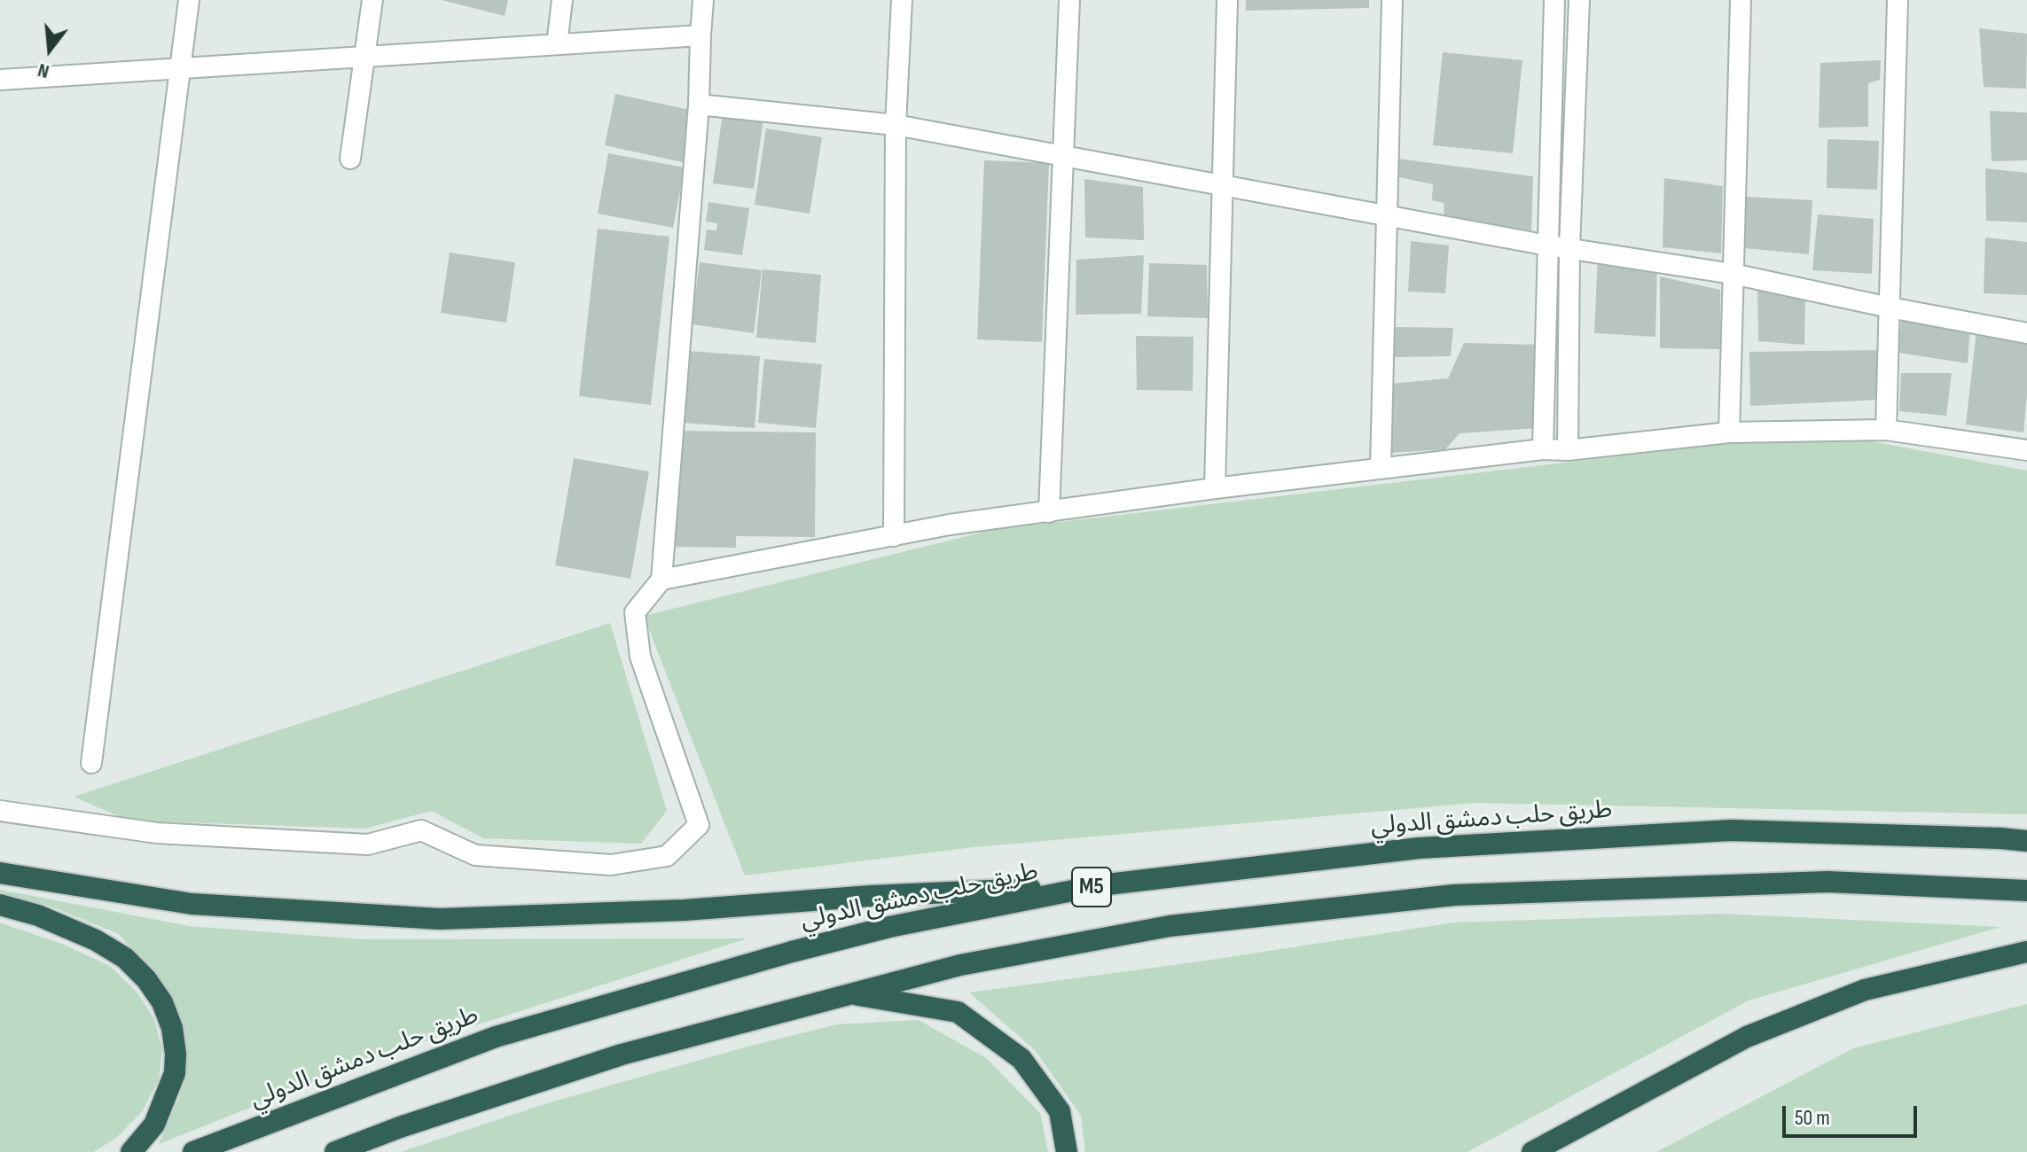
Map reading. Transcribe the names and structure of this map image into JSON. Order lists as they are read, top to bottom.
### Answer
{
  "streets": {
    "highway": ["طريق حلب دمشق الدولي", "M5"]
  },
  "scale_bar": "50 m",
  "north": "bottom"
}
